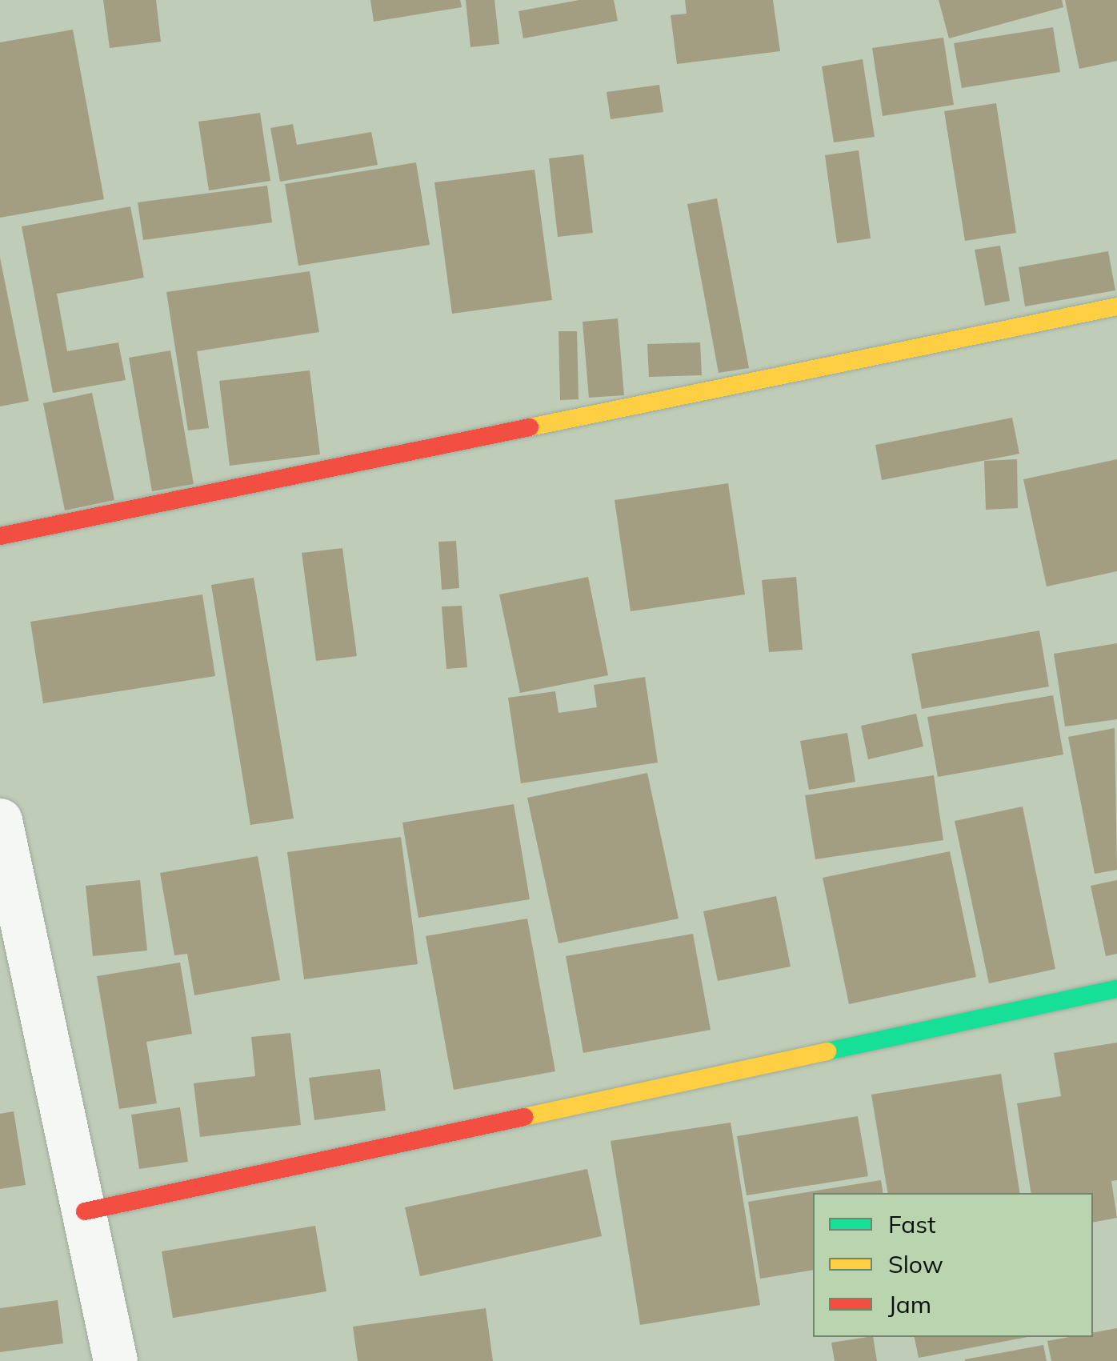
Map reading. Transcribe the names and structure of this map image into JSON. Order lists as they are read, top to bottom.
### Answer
{
  "legend": ["Fast", "Slow", "Jam"]
}
